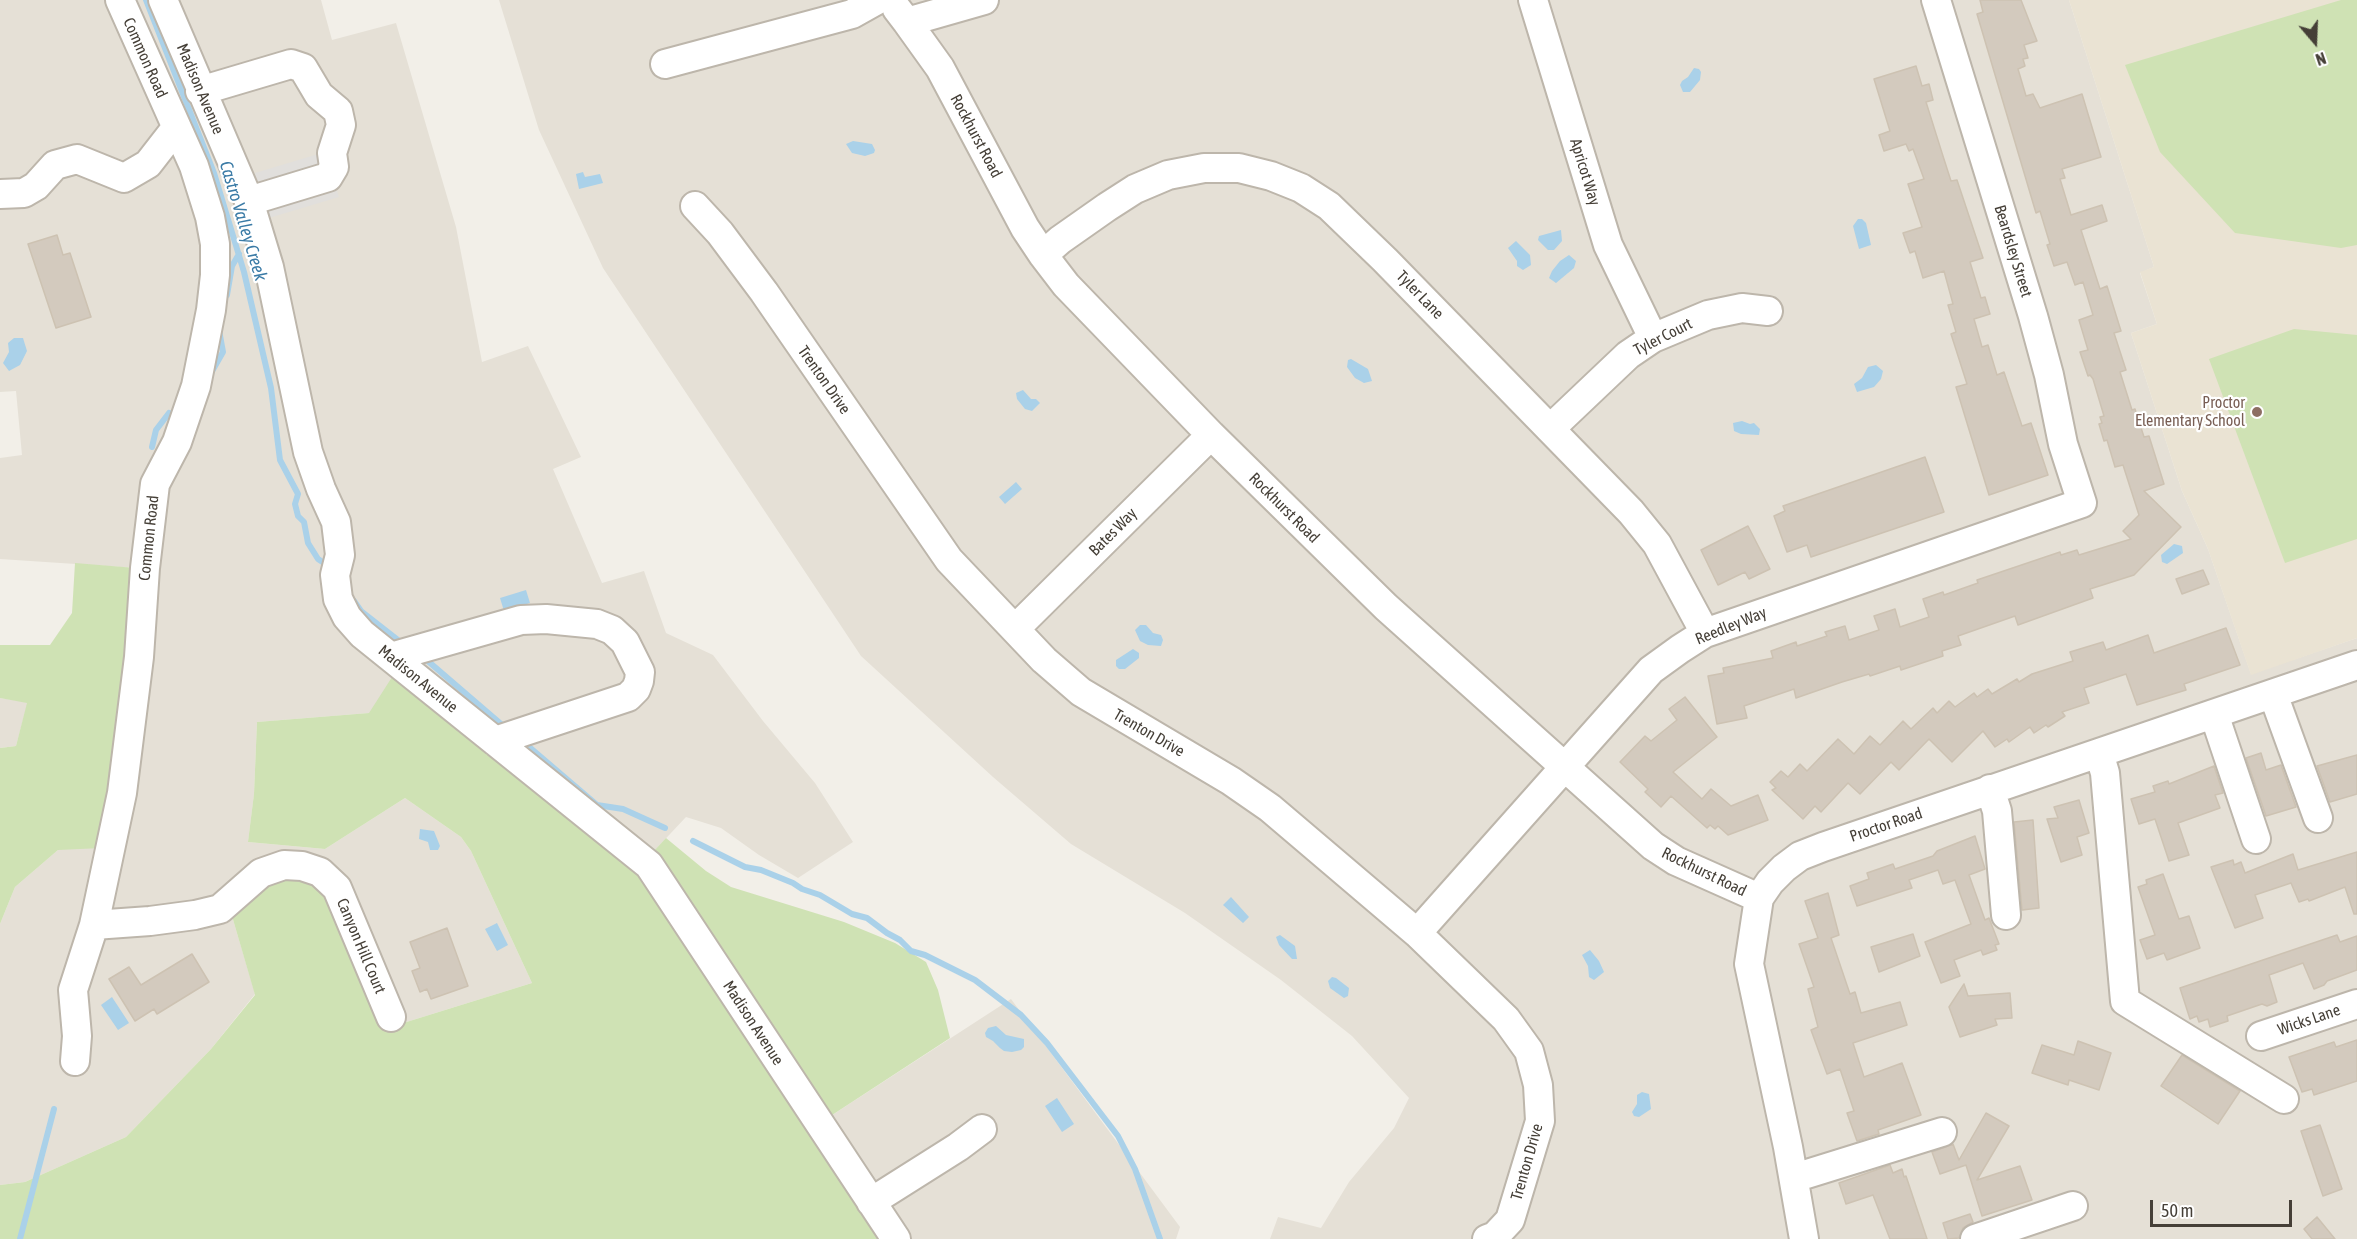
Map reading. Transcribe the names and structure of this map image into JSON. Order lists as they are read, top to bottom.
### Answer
{
  "streets": {
    "street": [
      "Common Road",
      "Madison Avenue",
      "Rockhurst Road",
      "Apricot Way",
      "Beardsley Street",
      "Tyler Lane",
      "Tyler Court",
      "Trenton Drive",
      "Bates Way",
      "Reedley Way",
      "Proctor Road",
      "Canyon Hill Court",
      "Wicks Lane"
    ]
  },
  "crossings": [
    ["Common Road", "Canyon Hill Court"],
    ["Rockhurst Road", "Tyler Lane"],
    ["Rockhurst Road", "Bates Way"],
    ["Rockhurst Road", "Reedley Way"],
    ["Rockhurst Road", "Proctor Road"],
    ["Apricot Way", "Tyler Court"],
    ["Beardsley Street", "Reedley Way"],
    ["Tyler Lane", "Tyler Court"],
    ["Tyler Lane", "Reedley Way"],
    ["Trenton Drive", "Bates Way"],
    ["Trenton Drive", "Reedley Way"]
  ],
  "water": ["Castro Valley Creek"],
  "places": ["Proctor Elementary School"],
  "scale_bar": "50 m",
  "north": "bottom"
}
